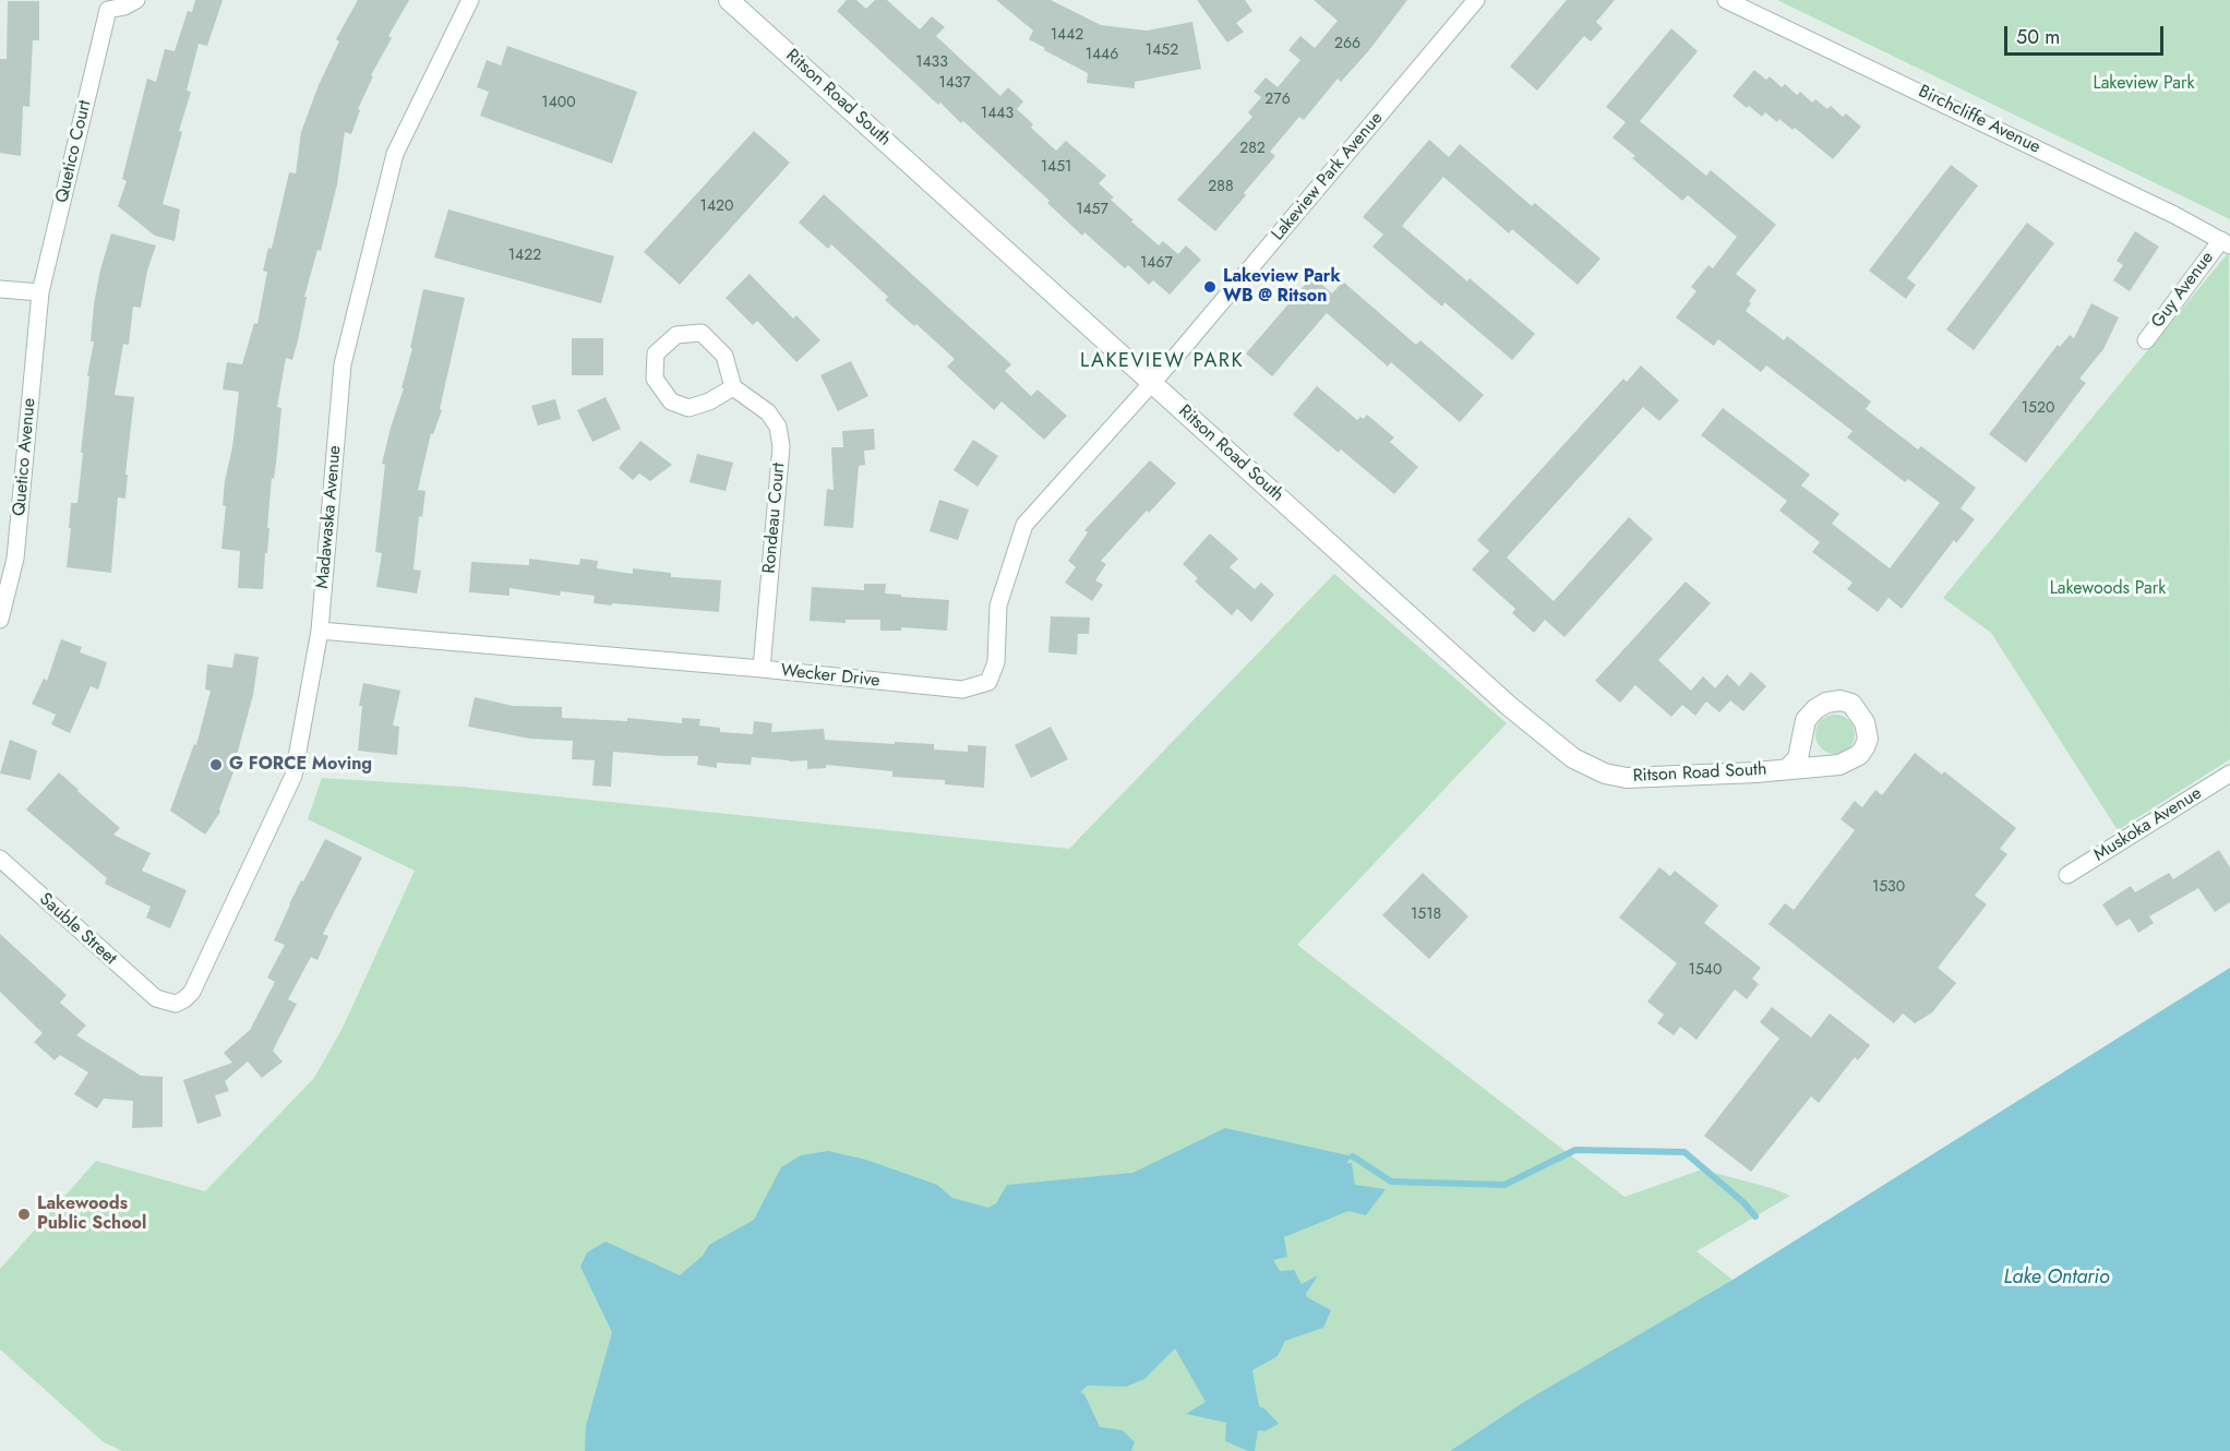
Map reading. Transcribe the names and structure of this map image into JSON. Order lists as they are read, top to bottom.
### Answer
{
  "streets": {
    "street": [
      "Ritson Road South",
      "Birchcliffe Avenue",
      "Quetico Court",
      "Lakeview Park Avenue",
      "Guy Avenue",
      "Quetico Avenue",
      "Madawaska Avenue",
      "Rondeau Court",
      "Wecker Drive",
      "Muskoka Avenue",
      "Sauble Street"
    ]
  },
  "crossings": [
    ["Ritson Road South", "Lakeview Park Avenue"],
    ["Ritson Road South", "Wecker Drive"],
    ["Birchcliffe Avenue", "Guy Avenue"],
    ["Quetico Court", "Quetico Avenue"],
    ["Lakeview Park Avenue", "Wecker Drive"],
    ["Madawaska Avenue", "Wecker Drive"],
    ["Madawaska Avenue", "Sauble Street"],
    ["Rondeau Court", "Wecker Drive"]
  ],
  "districts": ["LAKEVIEW PARK"],
  "water": ["Lake Ontario"],
  "parks": ["Lakeview Park", "Lakewoods Park"],
  "places": ["Lakeview Park WB @ Ritson", "G FORCE Moving", "Lakewoods Public School"],
  "house_numbers": [
    "1442",
    "266",
    "1452",
    "1446",
    "1433",
    "1437",
    "276",
    "1400",
    "1443",
    "282",
    "1451",
    "288",
    "1420",
    "1457",
    "1422",
    "1467",
    "1520",
    "1530",
    "1518",
    "1540"
  ],
  "scale_bar": "50 m"
}
